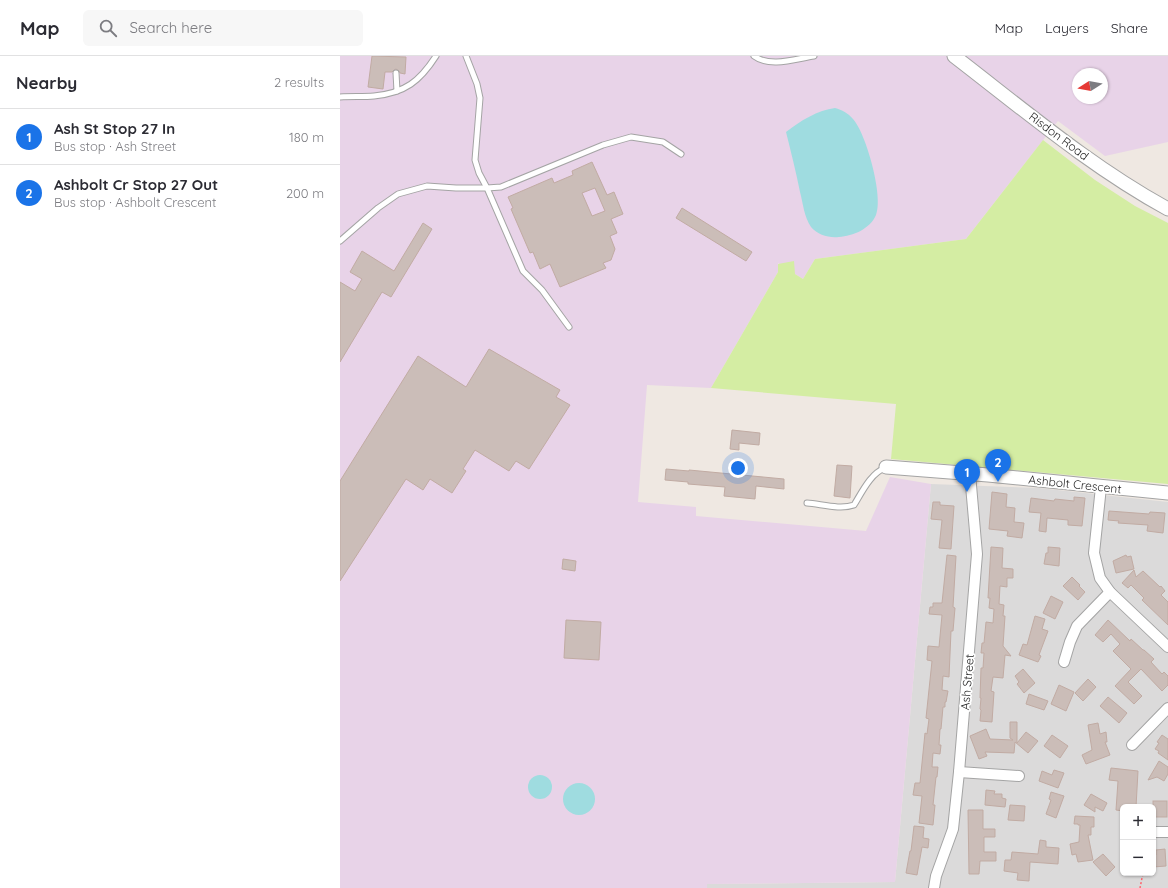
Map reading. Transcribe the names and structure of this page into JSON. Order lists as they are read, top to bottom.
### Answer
{
  "streets": {
    "street": ["Risdon Road", "Ashbolt Crescent", "Ash Street"]
  },
  "crossings": [
    ["Ashbolt Crescent", "Ash Street"]
  ],
  "north": "left",
  "page": {
    "header": "Map",
    "search": "Search here",
    "nav": ["Map", "Layers", "Share"],
    "heading": ["Nearby", "2 results"],
    "list": [
      {
        "mark": "1",
        "name": "Ash St Stop 27 In",
        "note": "Bus stop · Ash Street",
        "value": "180 m"
      },
      {
        "mark": "2",
        "name": "Ashbolt Cr Stop 27 Out",
        "note": "Bus stop · Ashbolt Crescent",
        "value": "200 m"
      }
    ],
    "pins": ["2", "1"],
    "map_buttons": ["+", "−"]
  }
}
